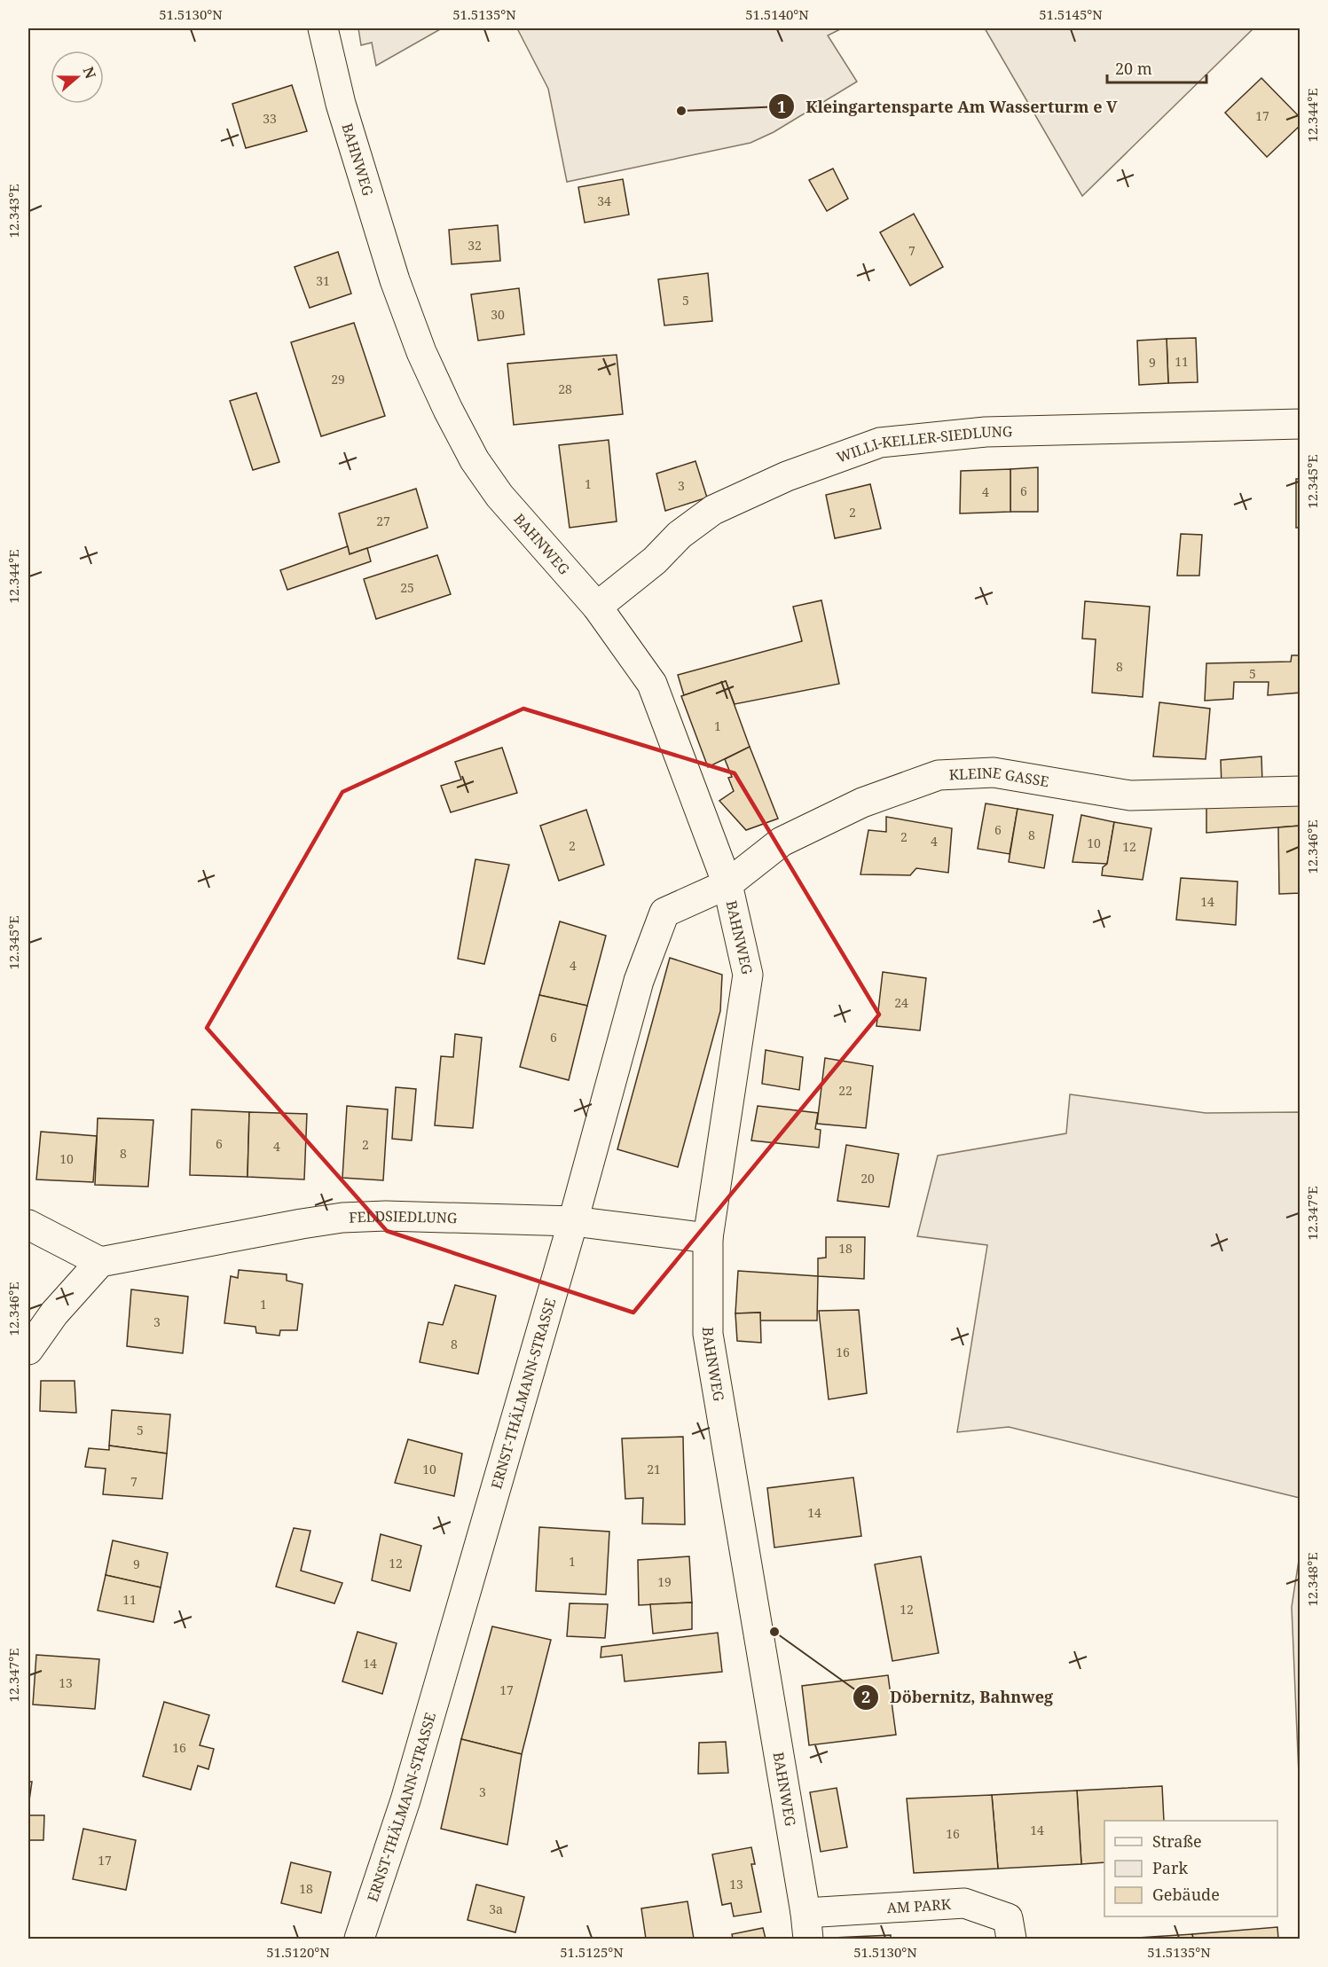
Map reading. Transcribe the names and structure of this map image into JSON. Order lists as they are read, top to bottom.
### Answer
{
  "streets": {
    "street": [
      "BAHNWEG",
      "WILLI-KELLER-SIEDLUNG",
      "KLEINE GASSE",
      "FELDSIEDLUNG",
      "ERNST-THÄLMANN-STRASSE",
      "AM PARK"
    ]
  },
  "crossings": [
    ["BAHNWEG", "WILLI-KELLER-SIEDLUNG"],
    ["BAHNWEG", "KLEINE GASSE"],
    ["BAHNWEG", "FELDSIEDLUNG"],
    ["BAHNWEG", "ERNST-THÄLMANN-STRASSE"],
    ["BAHNWEG", "AM PARK"],
    ["KLEINE GASSE", "ERNST-THÄLMANN-STRASSE"],
    ["FELDSIEDLUNG", "ERNST-THÄLMANN-STRASSE"]
  ],
  "places": ["Kleingartensparte Am Wasserturm e V", "Döbernitz, Bahnweg"],
  "house_numbers": [
    "17",
    "33",
    "34",
    "32",
    "7",
    "31",
    "5",
    "30",
    "11",
    "9",
    "29",
    "28",
    "1",
    "3",
    "6",
    "4",
    "2",
    "27",
    "25",
    "8",
    "5",
    "1",
    "6",
    "8",
    "2",
    "4",
    "10",
    "2",
    "12",
    "14",
    "4",
    "24",
    "6",
    "22",
    "6",
    "2",
    "4",
    "8",
    "10",
    "20",
    "18",
    "1",
    "3",
    "8",
    "16",
    "5",
    "10",
    "21",
    "7",
    "14",
    "1",
    "12",
    "9",
    "19",
    "11",
    "12",
    "14",
    "13",
    "17",
    "16",
    "3",
    "14",
    "16",
    "17",
    "13",
    "18",
    "3a"
  ],
  "legend": ["Straße", "Park", "Gebäude"],
  "scale_bar": "20 m",
  "north": "right",
  "coordinates": [
    "51.5130°N",
    "51.5135°N",
    "51.5140°N",
    "51.5145°N",
    "12.344°E",
    "12.343°E",
    "12.345°E",
    "12.346°E",
    "12.347°E",
    "12.348°E",
    "51.5120°N",
    "51.5125°N"
  ]
}
